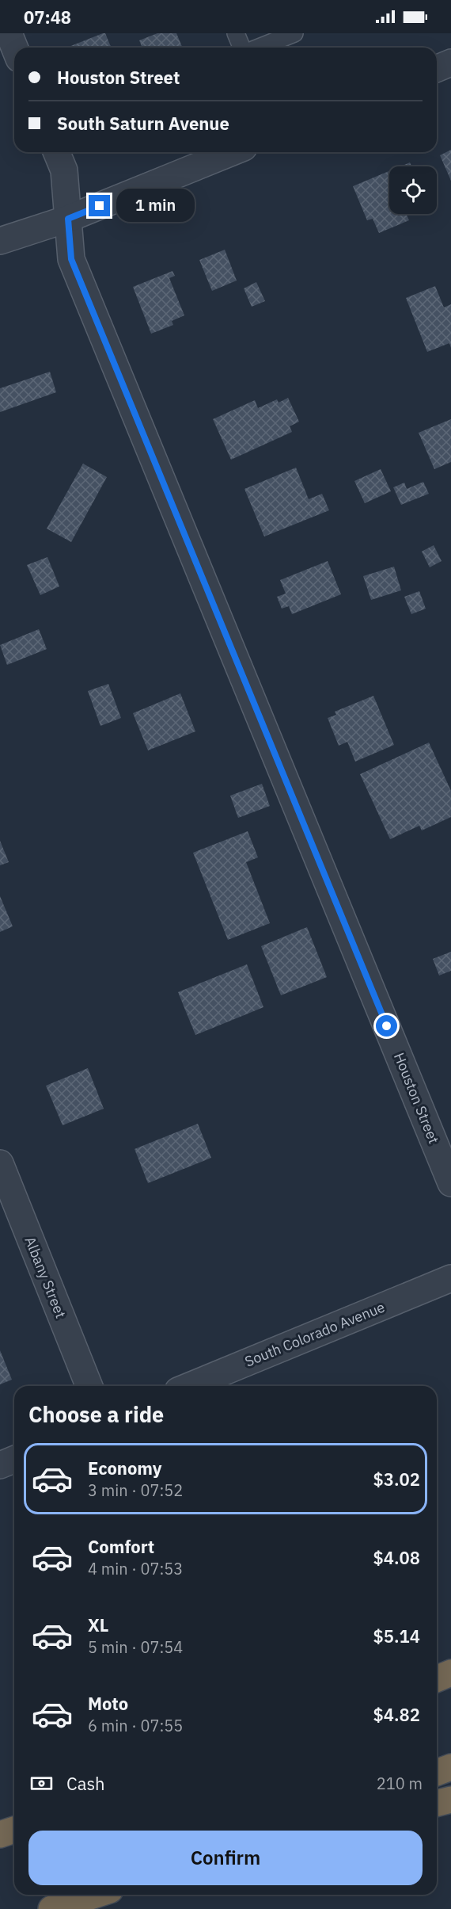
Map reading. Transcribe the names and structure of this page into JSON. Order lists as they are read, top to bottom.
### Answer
{
  "streets": {
    "street": ["Houston Street", "Albany Street", "South Colorado Avenue"]
  },
  "page": {
    "status": "07:48",
    "banner": ["Houston Street", "South Saturn Avenue"],
    "bubble": "1 min",
    "heading": "Choose a ride",
    "list": [
      {
        "name": "Economy",
        "note": "3 min · 07:52",
        "value": "$3.02"
      },
      {
        "name": "Comfort",
        "note": "4 min · 07:53",
        "value": "$4.08"
      },
      {
        "name": "XL",
        "note": "5 min · 07:54",
        "value": "$5.14"
      },
      {
        "name": "Moto",
        "note": "6 min · 07:55",
        "value": "$4.82"
      }
    ],
    "pay": ["Cash", "210 m"],
    "buttons": "Confirm"
  }
}
